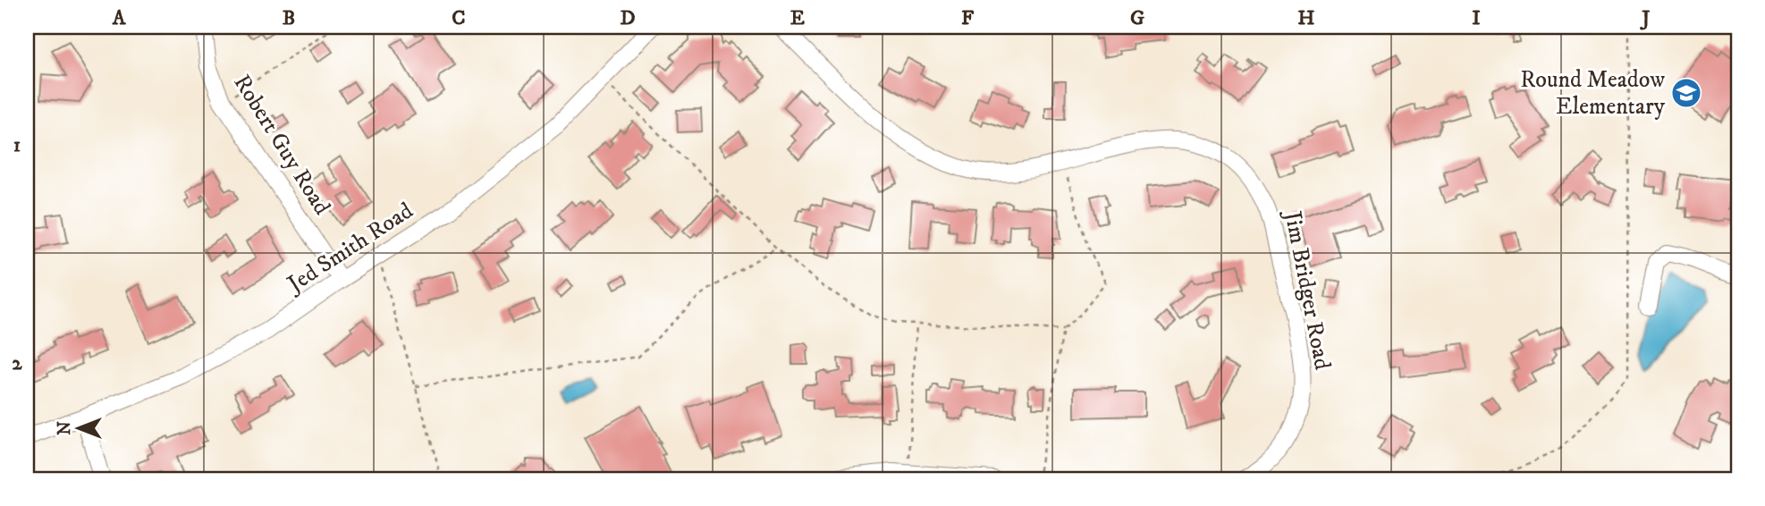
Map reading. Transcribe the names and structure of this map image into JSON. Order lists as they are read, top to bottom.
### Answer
{
  "streets": {
    "street": ["Robert Guy Road", "Jed Smith Road", "Jim Bridger Road"]
  },
  "crossings": [
    ["Robert Guy Road", "Jed Smith Road"]
  ],
  "places": {
    "school or university": ["Round Meadow Elementary"]
  },
  "north": "left",
  "grid": {
    "columns": [
      "A",
      "B",
      "C",
      "D",
      "E",
      "F",
      "G",
      "H",
      "I",
      "J"
    ],
    "rows": ["1", "2"]
  }
}
